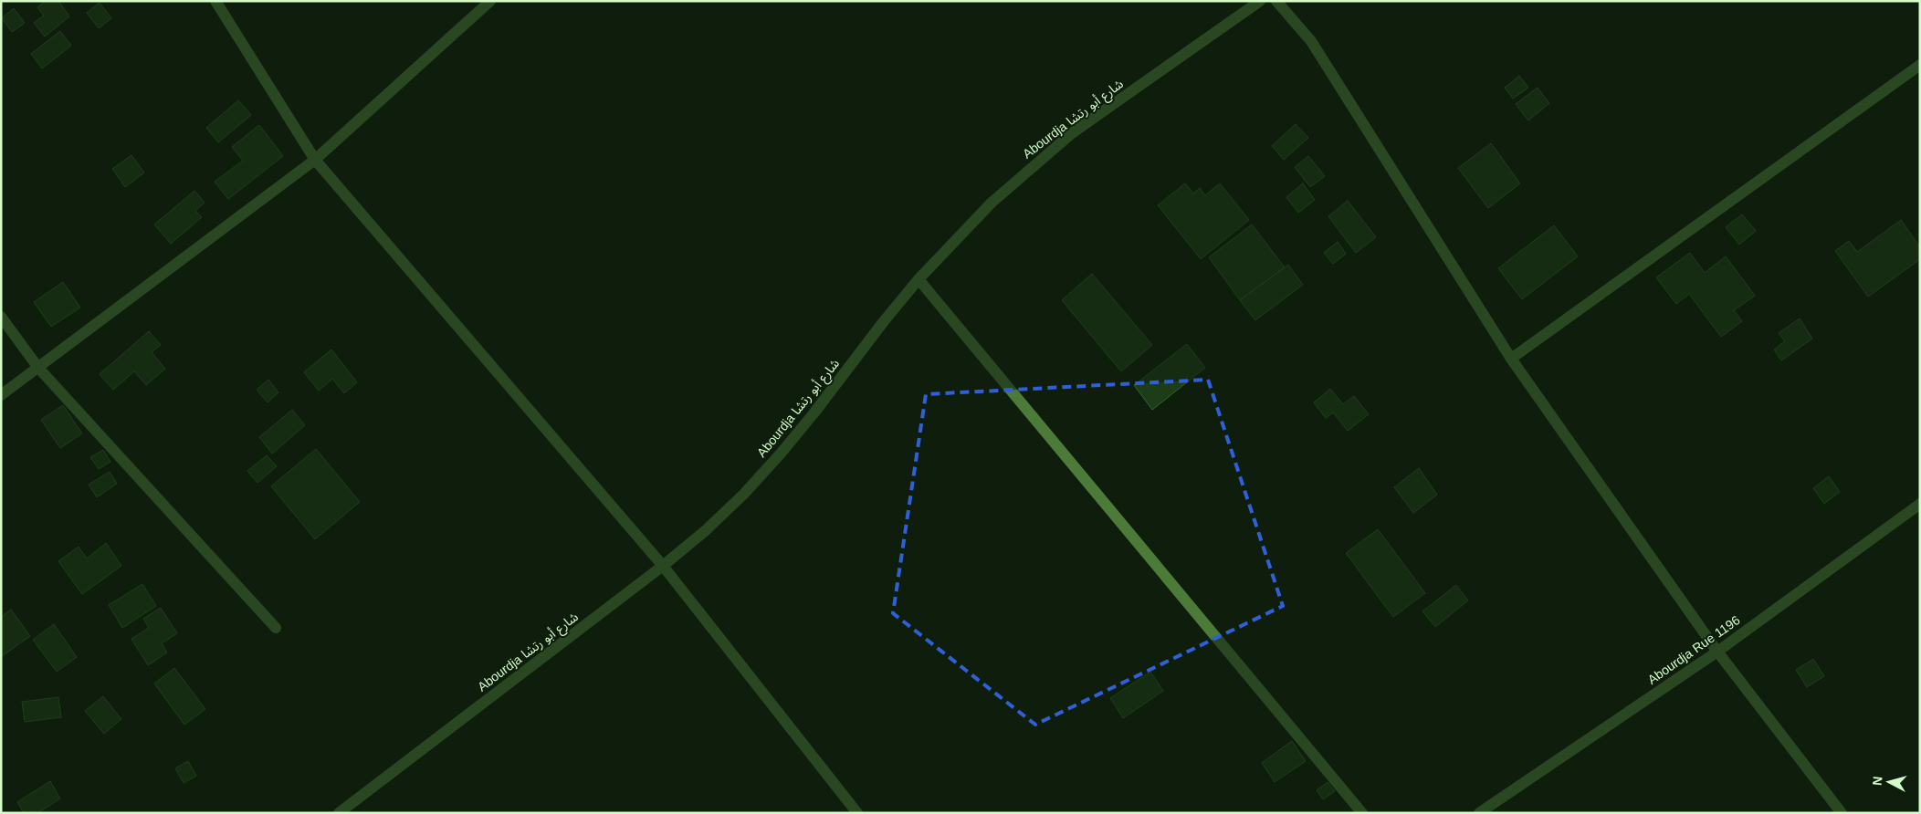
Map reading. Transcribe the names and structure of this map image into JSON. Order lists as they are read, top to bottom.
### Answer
{
  "streets": {
    "street": ["Abourdja شارع أبو رتشا", "Abourdja Rue 1196"]
  },
  "north": "left"
}
